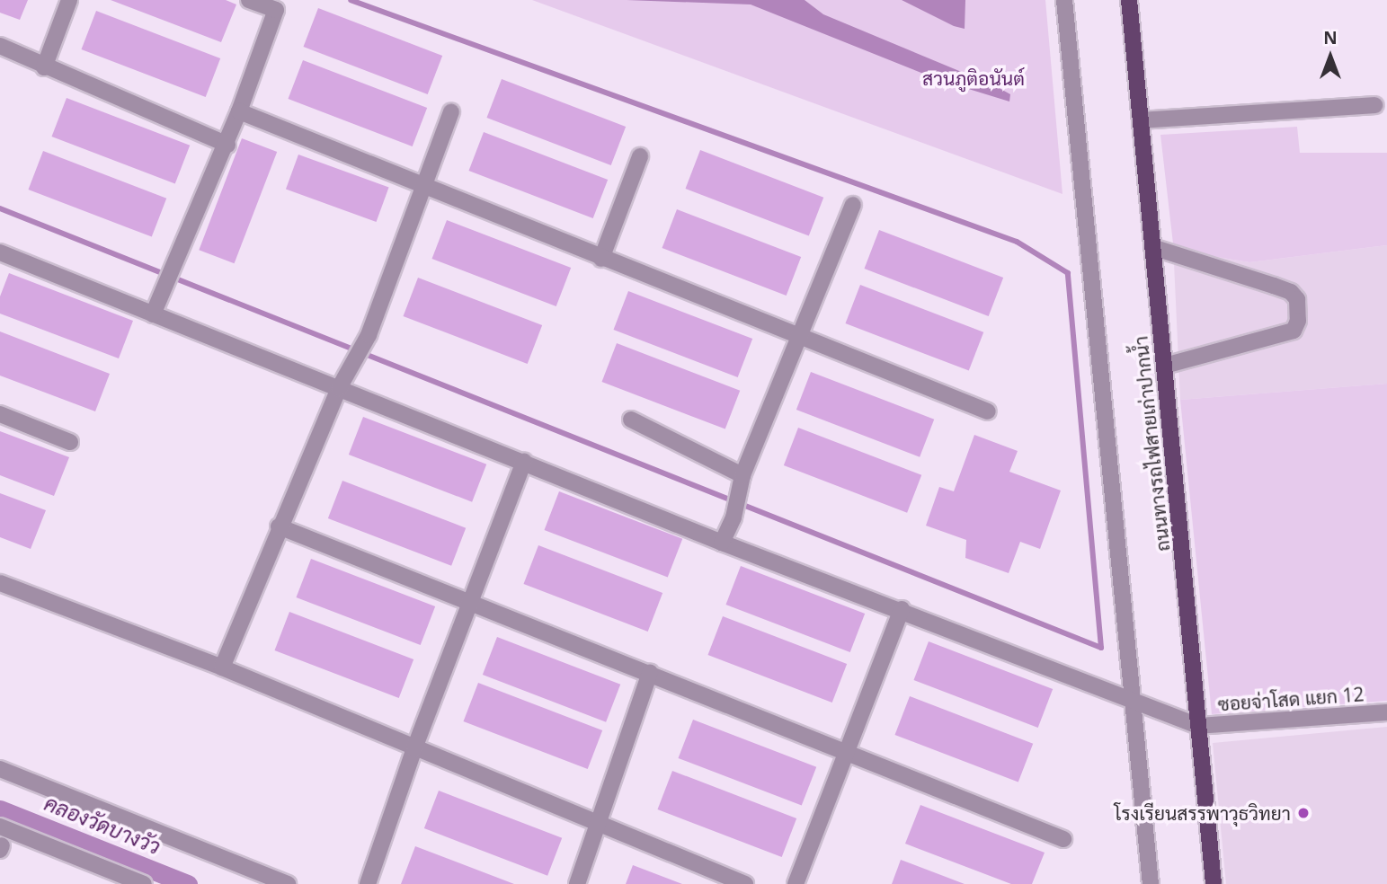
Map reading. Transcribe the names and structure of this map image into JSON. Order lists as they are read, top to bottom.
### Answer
{
  "streets": {
    "main road": ["ถนนทางรถไฟสายเก่าปากน้ำ"],
    "street": ["ซอยจ่าโสด แยก 12"]
  },
  "crossings": [
    ["ถนนทางรถไฟสายเก่าปากน้ำ", "ซอยจ่าโสด แยก 12"]
  ],
  "water": ["คลองวัดบางวัว"],
  "parks": ["สวนภูติอนันต์"],
  "places": ["โรงเรียนสรรพาวุธวิทยา"],
  "north": "top"
}
